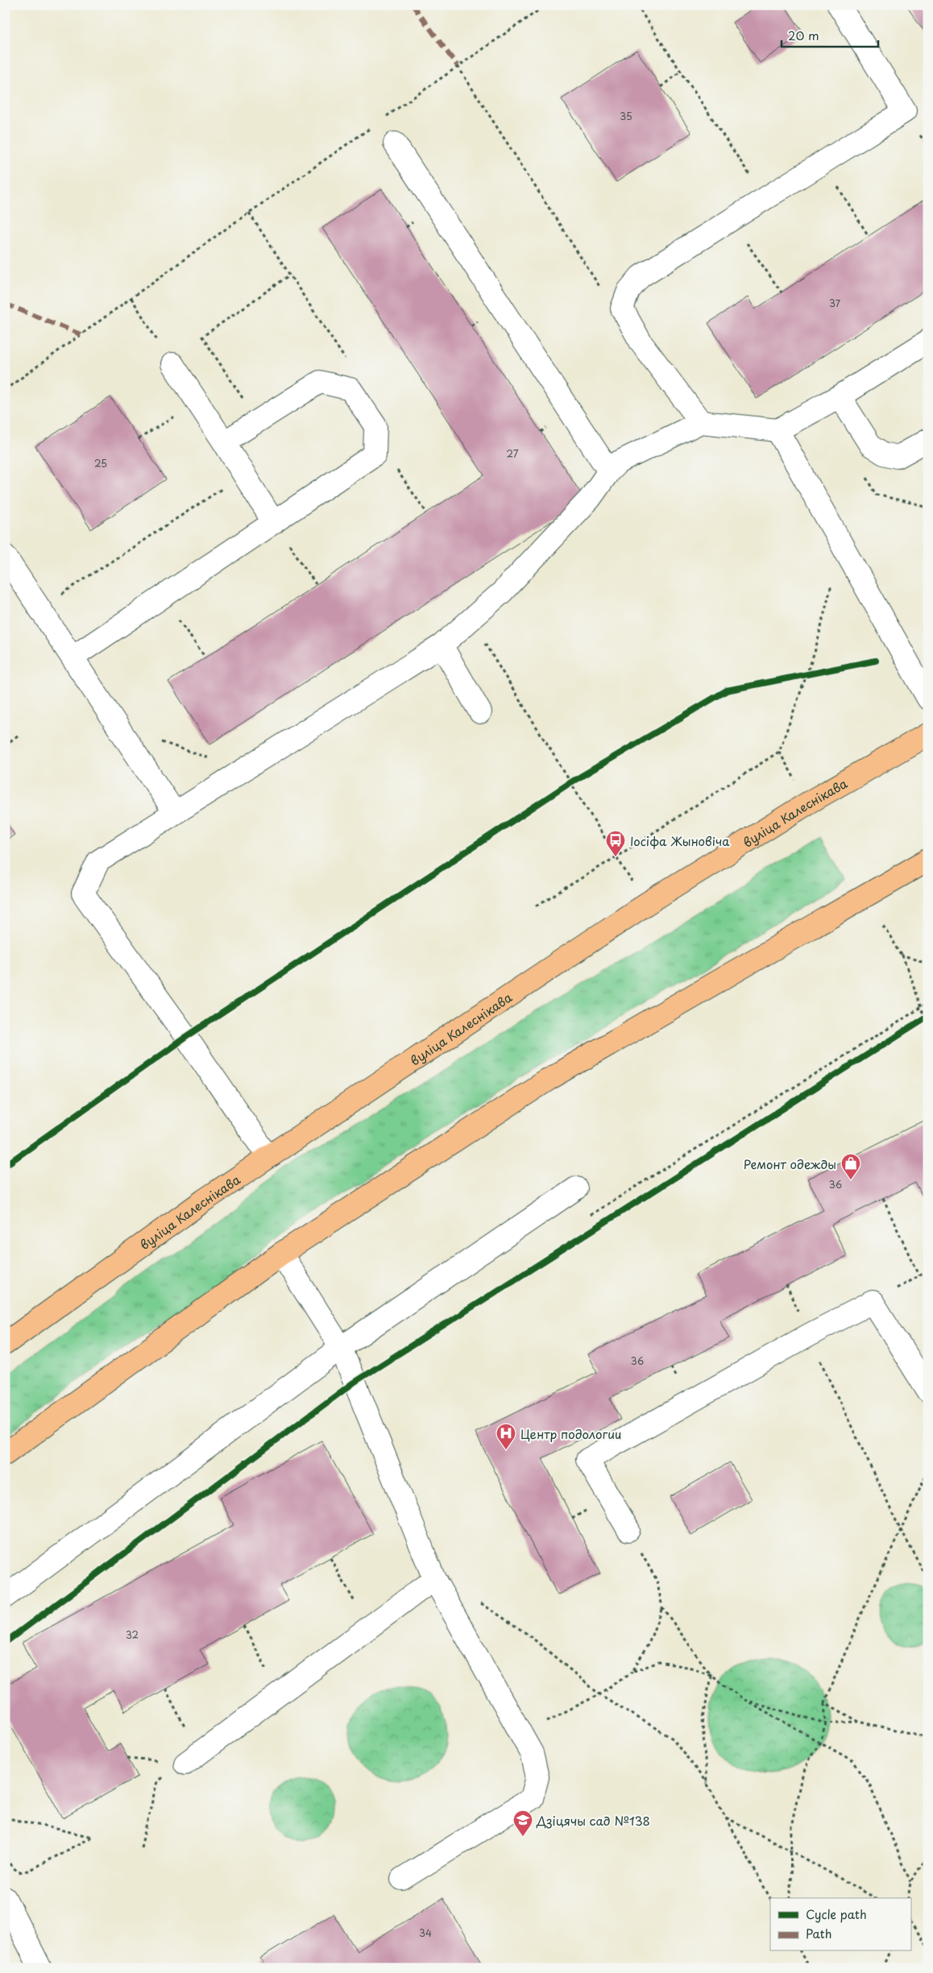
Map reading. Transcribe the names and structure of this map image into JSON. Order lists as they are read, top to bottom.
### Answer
{
  "streets": {
    "main road": ["вуліца Калеснікава"]
  },
  "places": {
    "bus stop": ["Іосіфа Жыновіча"],
    "shop": ["Ремонт одежды"],
    "hospital": ["Центр подологии"],
    "school or university": ["Дзіцячы сад №138"]
  },
  "house_numbers": [
    "35",
    "37",
    "27",
    "25",
    "36",
    "36",
    "32",
    "34"
  ],
  "legend": ["Cycle path", "Path"],
  "scale_bar": "20 m"
}
